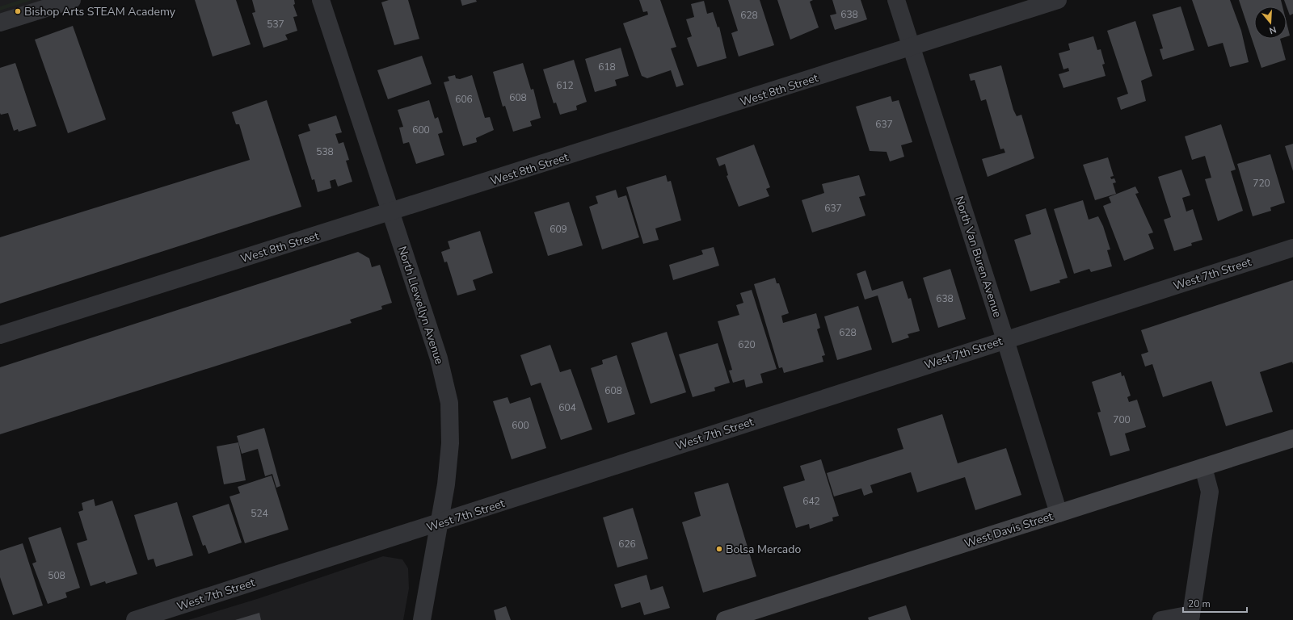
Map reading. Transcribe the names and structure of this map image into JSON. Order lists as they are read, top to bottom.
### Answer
{
  "streets": {
    "main road": ["West Davis Street"],
    "street": [
      "West 8th Street",
      "North Van Buren Avenue",
      "West 7th Street",
      "North Llewellyn Avenue"
    ]
  },
  "crossings": [
    ["West 8th Street", "North Van Buren Avenue"],
    ["West 8th Street", "North Llewellyn Avenue"],
    ["North Van Buren Avenue", "West 7th Street"],
    ["North Van Buren Avenue", "West Davis Street"],
    ["West 7th Street", "North Llewellyn Avenue"]
  ],
  "places": ["Bishop Arts STEAM Academy", "Bolsa Mercado"],
  "house_numbers": [
    "638",
    "628",
    "537",
    "618",
    "612",
    "608",
    "606",
    "637",
    "600",
    "538",
    "720",
    "637",
    "609",
    "638",
    "628",
    "620",
    "608",
    "604",
    "700",
    "600",
    "642",
    "524",
    "626",
    "508"
  ],
  "scale_bar": "20 m",
  "north": "bottom"
}
